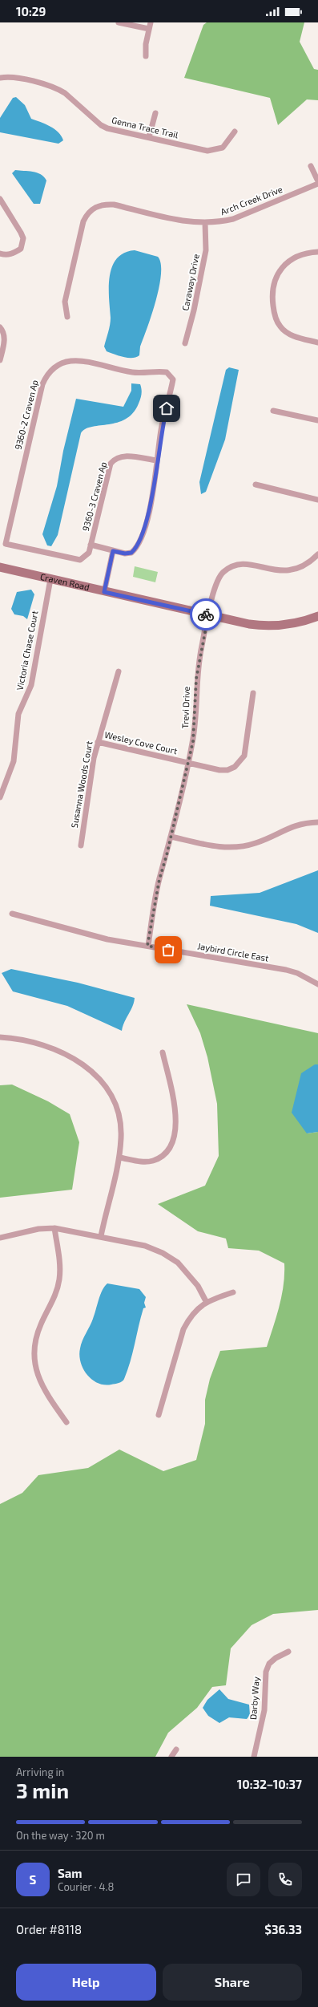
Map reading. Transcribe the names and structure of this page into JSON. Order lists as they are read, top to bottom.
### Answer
{
  "streets": {
    "street": [
      "Genna Trace Trail",
      "Arch Creek Drive",
      "Caraway Drive",
      "9360-2 Craven Ap",
      "9360-3 Craven Ap",
      "Craven Road",
      "Victoria Chase Court",
      "Trevi Drive",
      "Wesley Cove Court",
      "Susanna Woods Court",
      "Jaybird Circle East",
      "Darby Way"
    ]
  },
  "crossings": [
    ["Arch Creek Drive", "Caraway Drive"],
    ["9360-2 Craven Ap", "9360-3 Craven Ap"],
    ["Craven Road", "Victoria Chase Court"],
    ["Craven Road", "Trevi Drive"],
    ["Trevi Drive", "Wesley Cove Court"],
    ["Trevi Drive", "Jaybird Circle East"],
    ["Wesley Cove Court", "Susanna Woods Court"]
  ],
  "page": {
    "status": "10:29",
    "heading": ["3 min", "Arriving in", "10:32–10:37"],
    "panel": [
      "Sam",
      "Courier · 4.8",
      "Order #8118",
      "$36.33"
    ],
    "bar": "On the way · 320 m",
    "round": "S",
    "buttons": ["Help", "Share"]
  }
}
